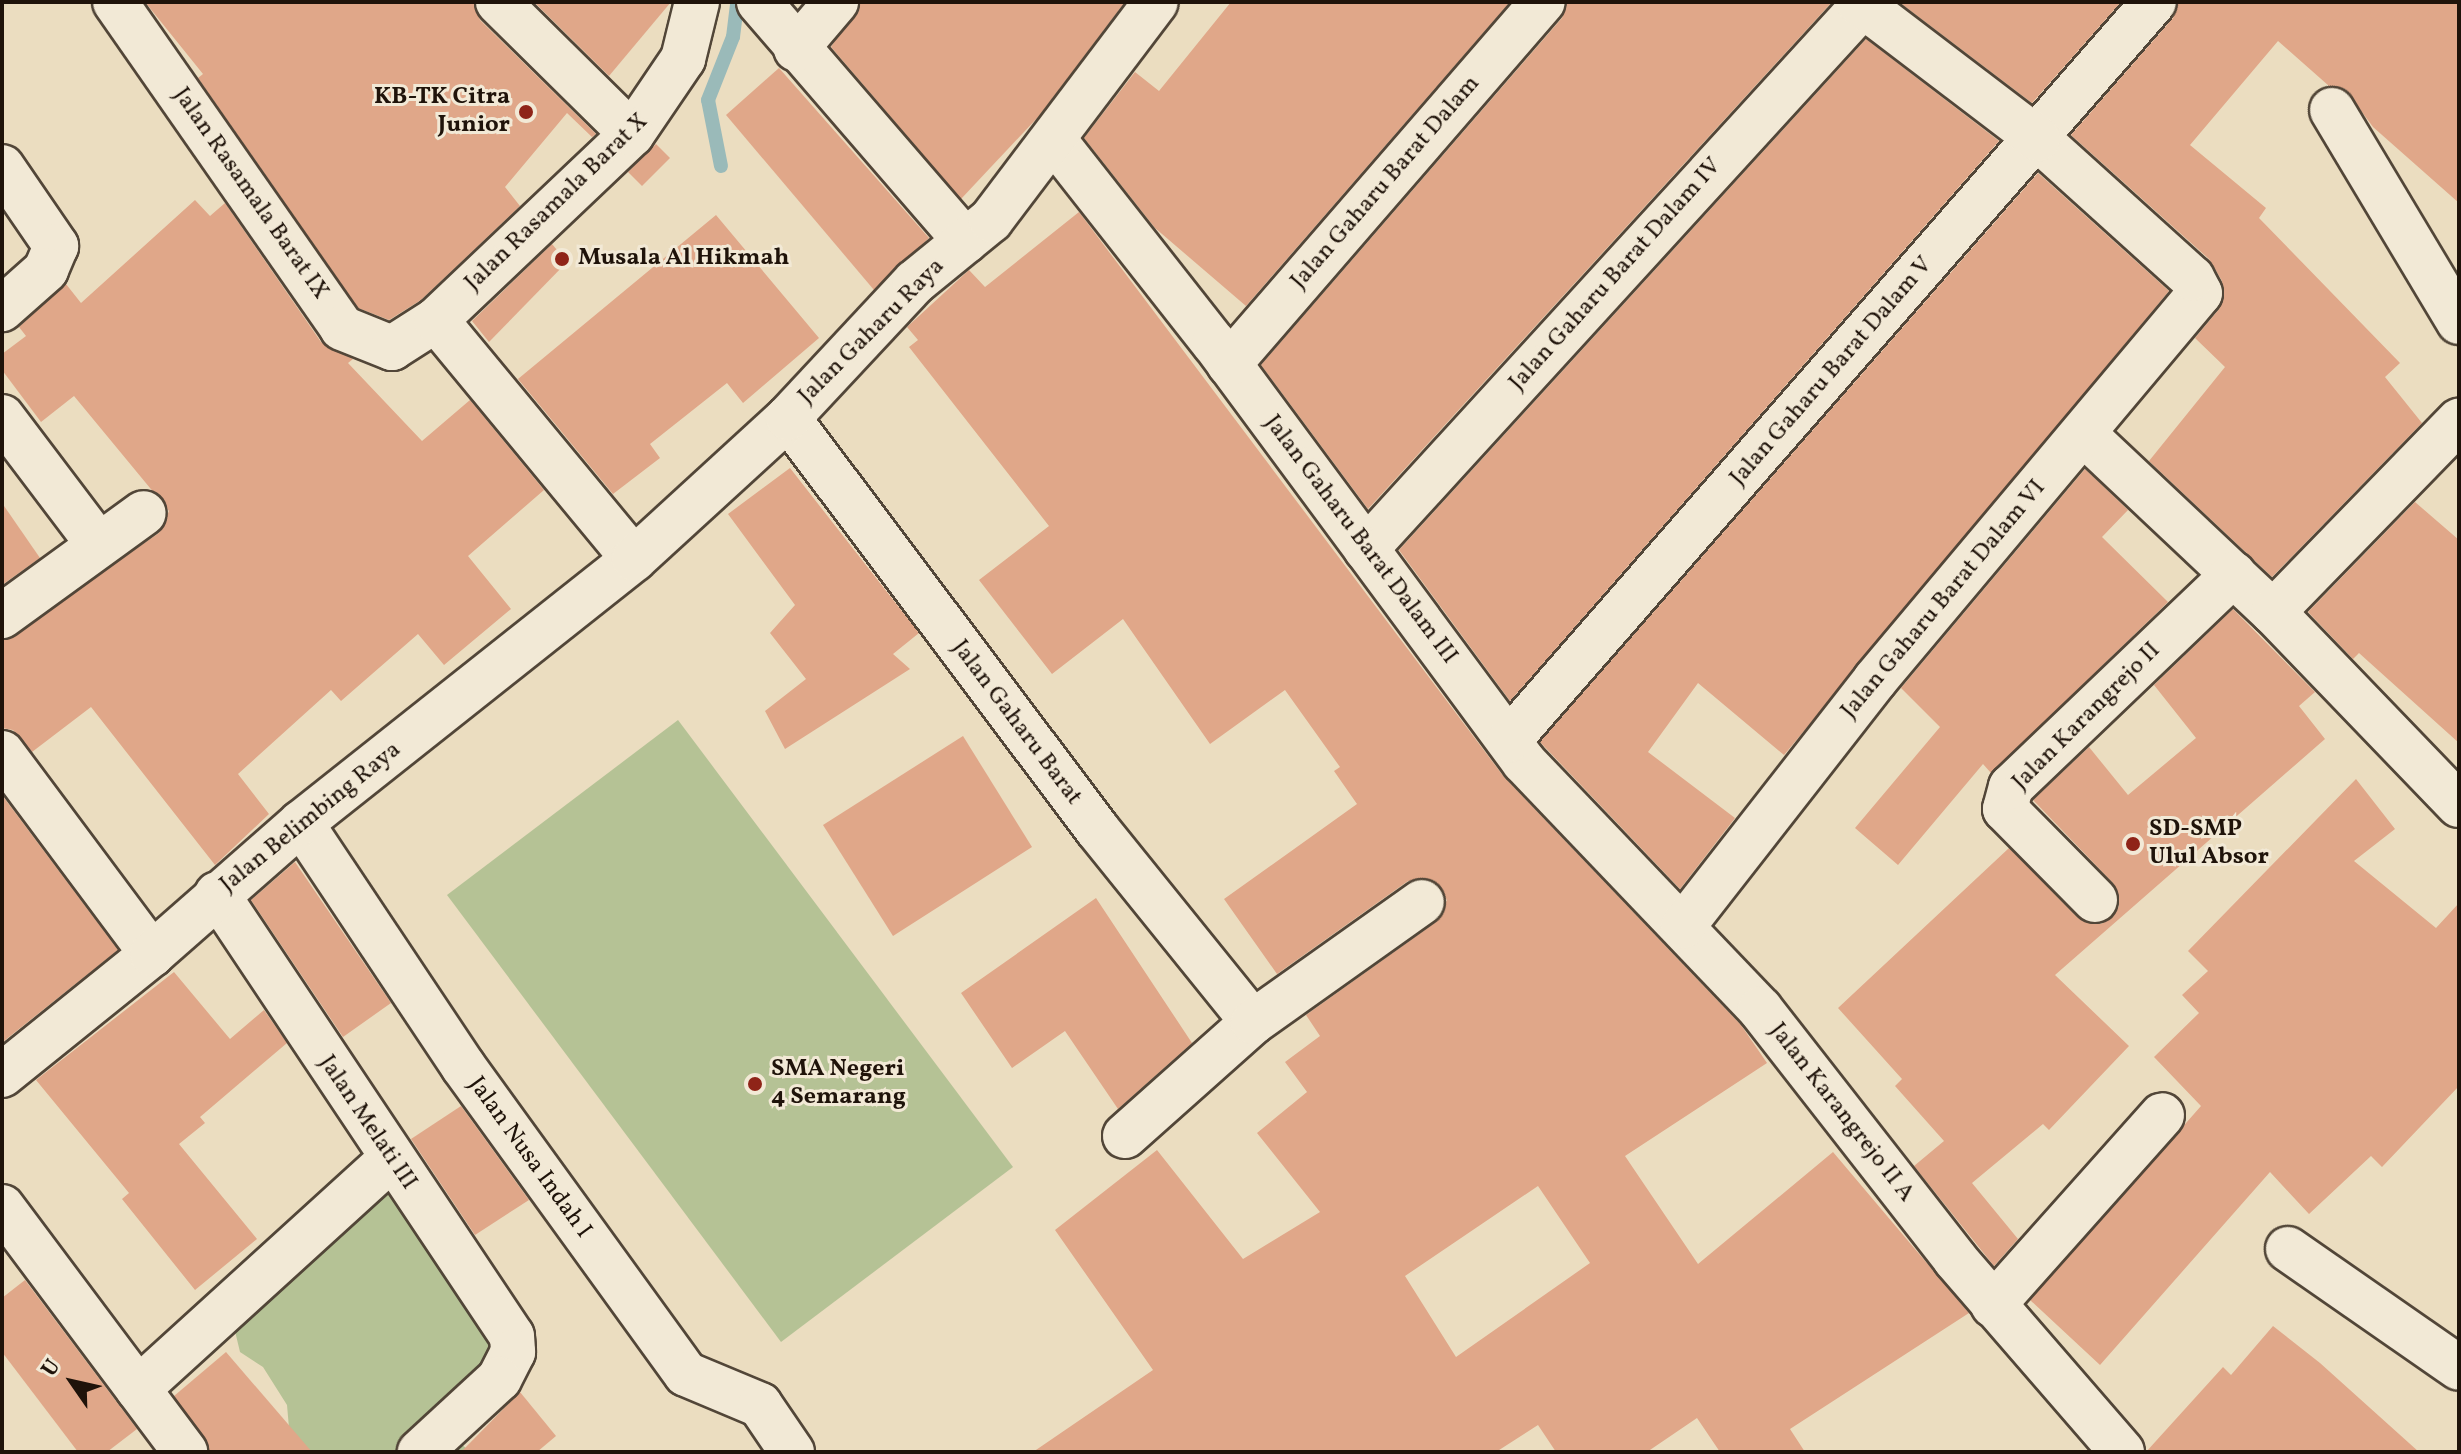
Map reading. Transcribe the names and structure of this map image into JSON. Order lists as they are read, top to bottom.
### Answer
{
  "streets": {
    "street": [
      "Jalan Gaharu Barat Dalam",
      "Jalan Rasamala Barat IX",
      "Jalan Rasamala Barat X",
      "Jalan Gaharu Barat Dalam IV",
      "Jalan Gaharu Raya",
      "Jalan Gaharu Barat Dalam V",
      "Jalan Gaharu Barat Dalam III",
      "Jalan Gaharu Barat Dalam VI",
      "Jalan Karangrejo II",
      "Jalan Gaharu Barat",
      "Jalan Belimbing Raya",
      "Jalan Karangrejo II A",
      "Jalan Melati III",
      "Jalan Nusa Indah I"
    ]
  },
  "crossings": [
    ["Jalan Gaharu Barat Dalam", "Jalan Gaharu Barat Dalam III"],
    ["Jalan Rasamala Barat IX", "Jalan Rasamala Barat X"],
    ["Jalan Gaharu Barat Dalam IV", "Jalan Gaharu Barat Dalam III"],
    ["Jalan Gaharu Raya", "Jalan Gaharu Barat Dalam III"],
    ["Jalan Gaharu Raya", "Jalan Gaharu Barat"],
    ["Jalan Gaharu Raya", "Jalan Belimbing Raya"],
    ["Jalan Gaharu Barat Dalam V", "Jalan Gaharu Barat Dalam III"],
    ["Jalan Gaharu Barat Dalam V", "Jalan Gaharu Barat Dalam VI"],
    ["Jalan Gaharu Barat Dalam III", "Jalan Gaharu Barat Dalam VI"],
    ["Jalan Gaharu Barat Dalam III", "Jalan Karangrejo II A"],
    ["Jalan Gaharu Barat Dalam VI", "Jalan Karangrejo II A"],
    ["Jalan Belimbing Raya", "Jalan Melati III"],
    ["Jalan Belimbing Raya", "Jalan Nusa Indah I"]
  ],
  "places": [
    "KB-TK Citra Junior",
    "Musala Al Hikmah",
    "SD-SMP Ulul Absor",
    "SMA Negeri 4 Semarang"
  ],
  "north": "top left"
}
